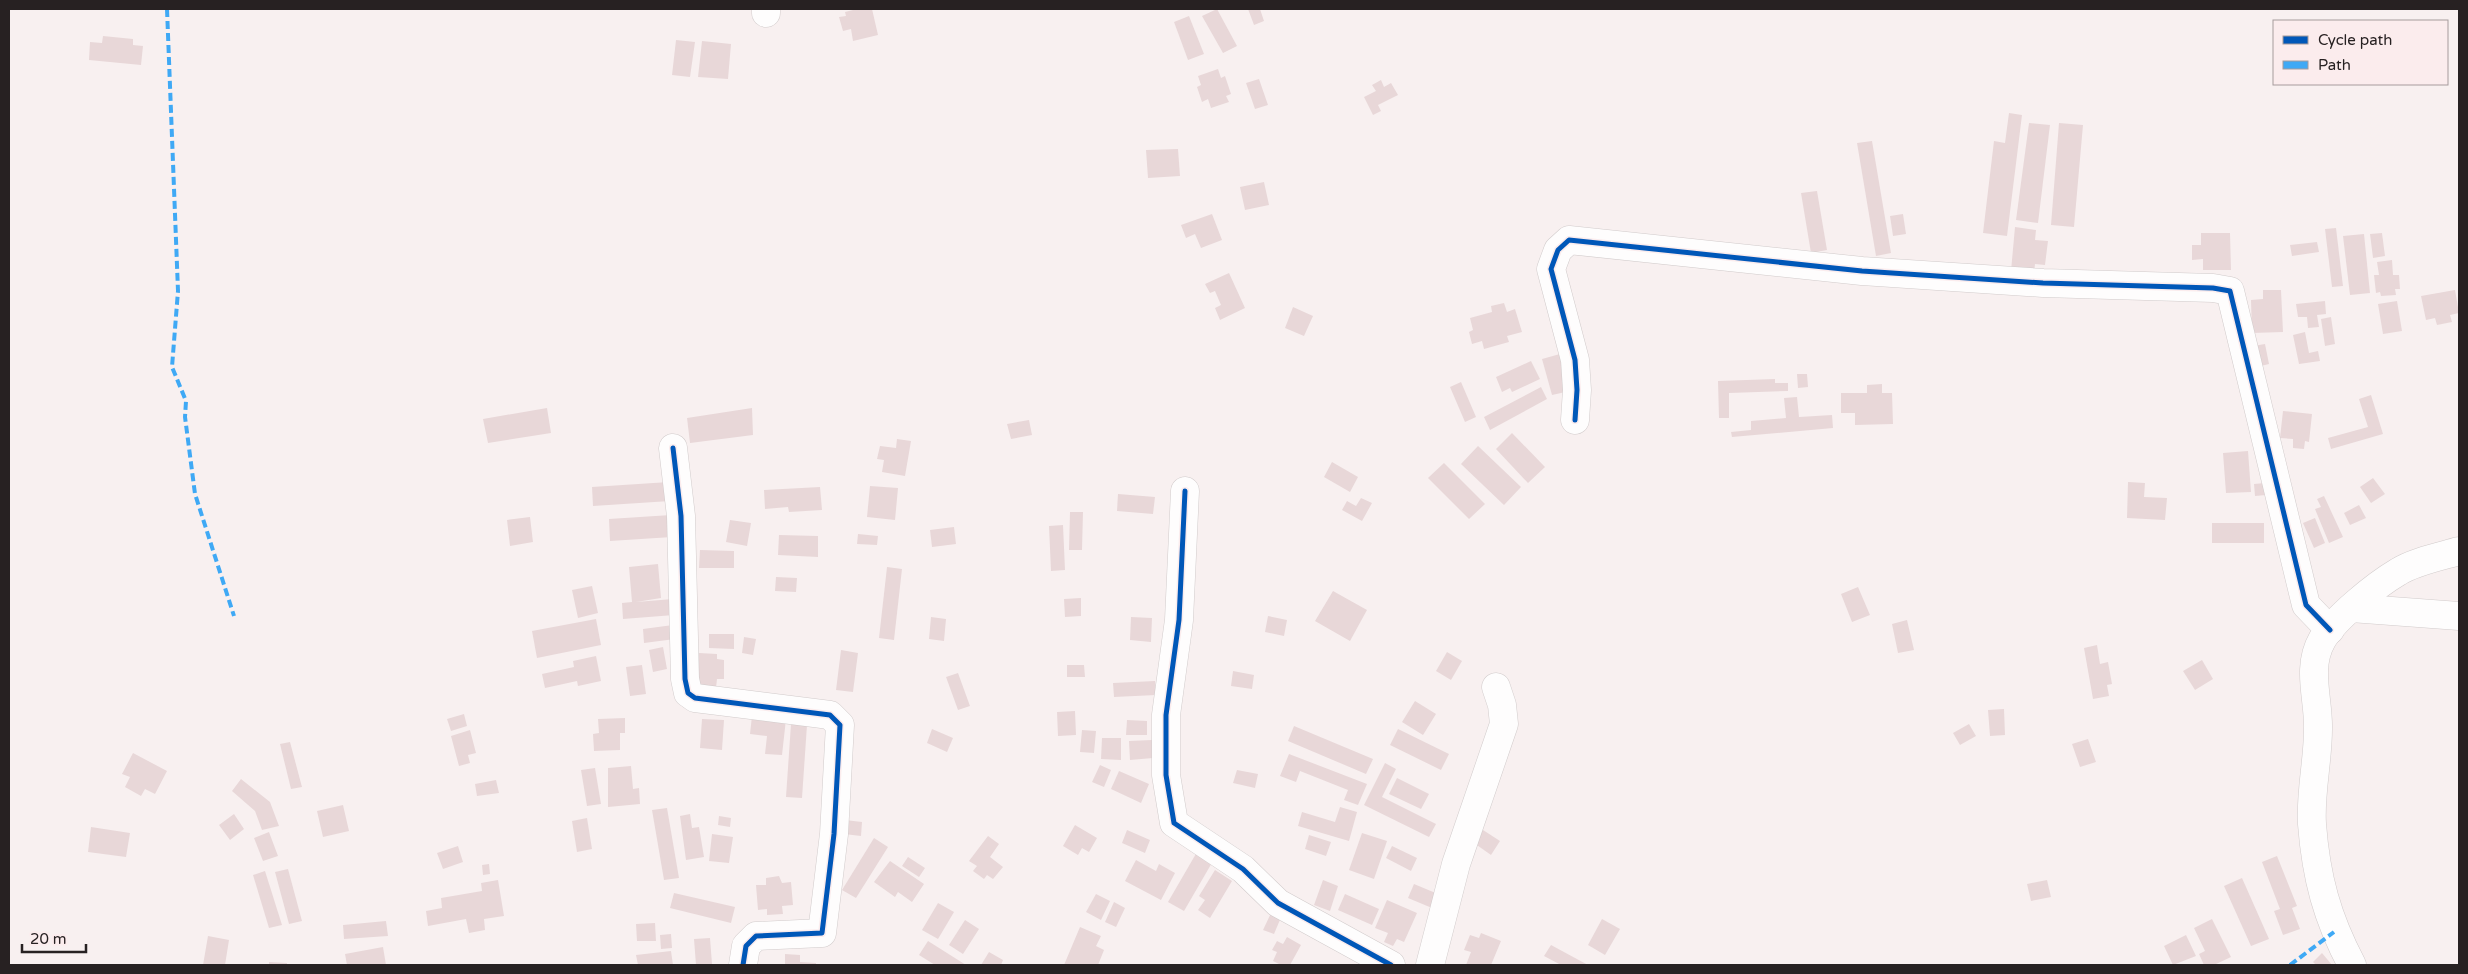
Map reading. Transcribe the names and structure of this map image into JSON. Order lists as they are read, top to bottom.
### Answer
{
  "legend": ["Cycle path", "Path"],
  "scale_bar": "20 m"
}
